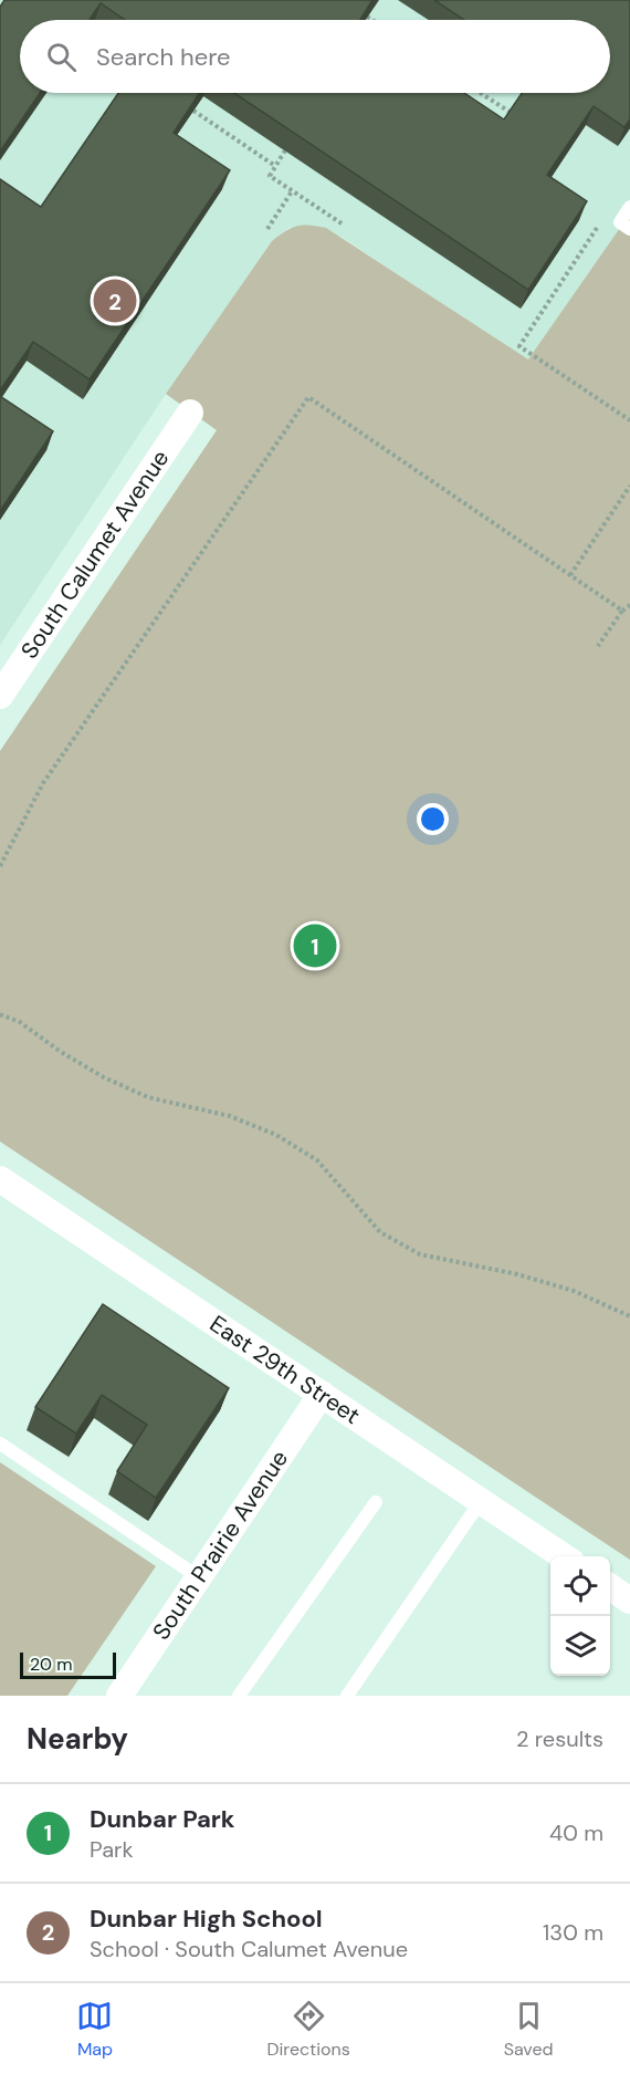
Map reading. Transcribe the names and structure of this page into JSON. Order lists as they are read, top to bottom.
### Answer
{
  "streets": {
    "street": ["South Calumet Avenue", "East 29th Street", "South Prairie Avenue"]
  },
  "crossings": [
    ["East 29th Street", "South Prairie Avenue"]
  ],
  "scale_bar": "20 m",
  "page": {
    "search": "Search here",
    "pins": ["2", "1"],
    "scale": "20 m",
    "heading": ["Nearby", "2 results"],
    "list": [
      {
        "mark": "1",
        "name": "Dunbar Park",
        "note": "Park",
        "value": "40 m"
      },
      {
        "mark": "2",
        "name": "Dunbar High School",
        "note": "School · South Calumet Avenue",
        "value": "130 m"
      }
    ],
    "nav": ["Map", "Directions", "Saved"]
  }
}
